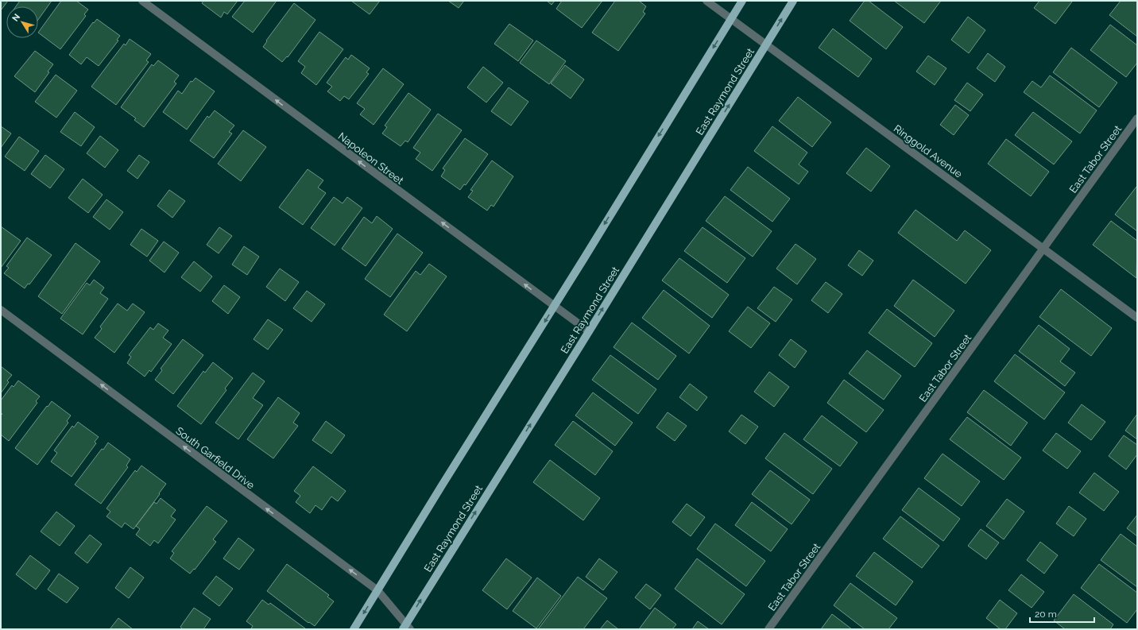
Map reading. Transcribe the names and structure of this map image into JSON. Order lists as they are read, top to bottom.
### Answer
{
  "streets": {
    "main road": ["East Raymond Street"],
    "street": [
      "Ringgold Avenue",
      "Napoleon Street",
      "East Tabor Street",
      "South Garfield Drive"
    ]
  },
  "crossings": [
    ["East Raymond Street", "Ringgold Avenue"],
    ["East Raymond Street", "Napoleon Street"],
    ["East Raymond Street", "South Garfield Drive"],
    ["Ringgold Avenue", "East Tabor Street"]
  ],
  "one_way": ["Napoleon Street", "South Garfield Drive"],
  "scale_bar": "20 m",
  "north": "top left"
}
